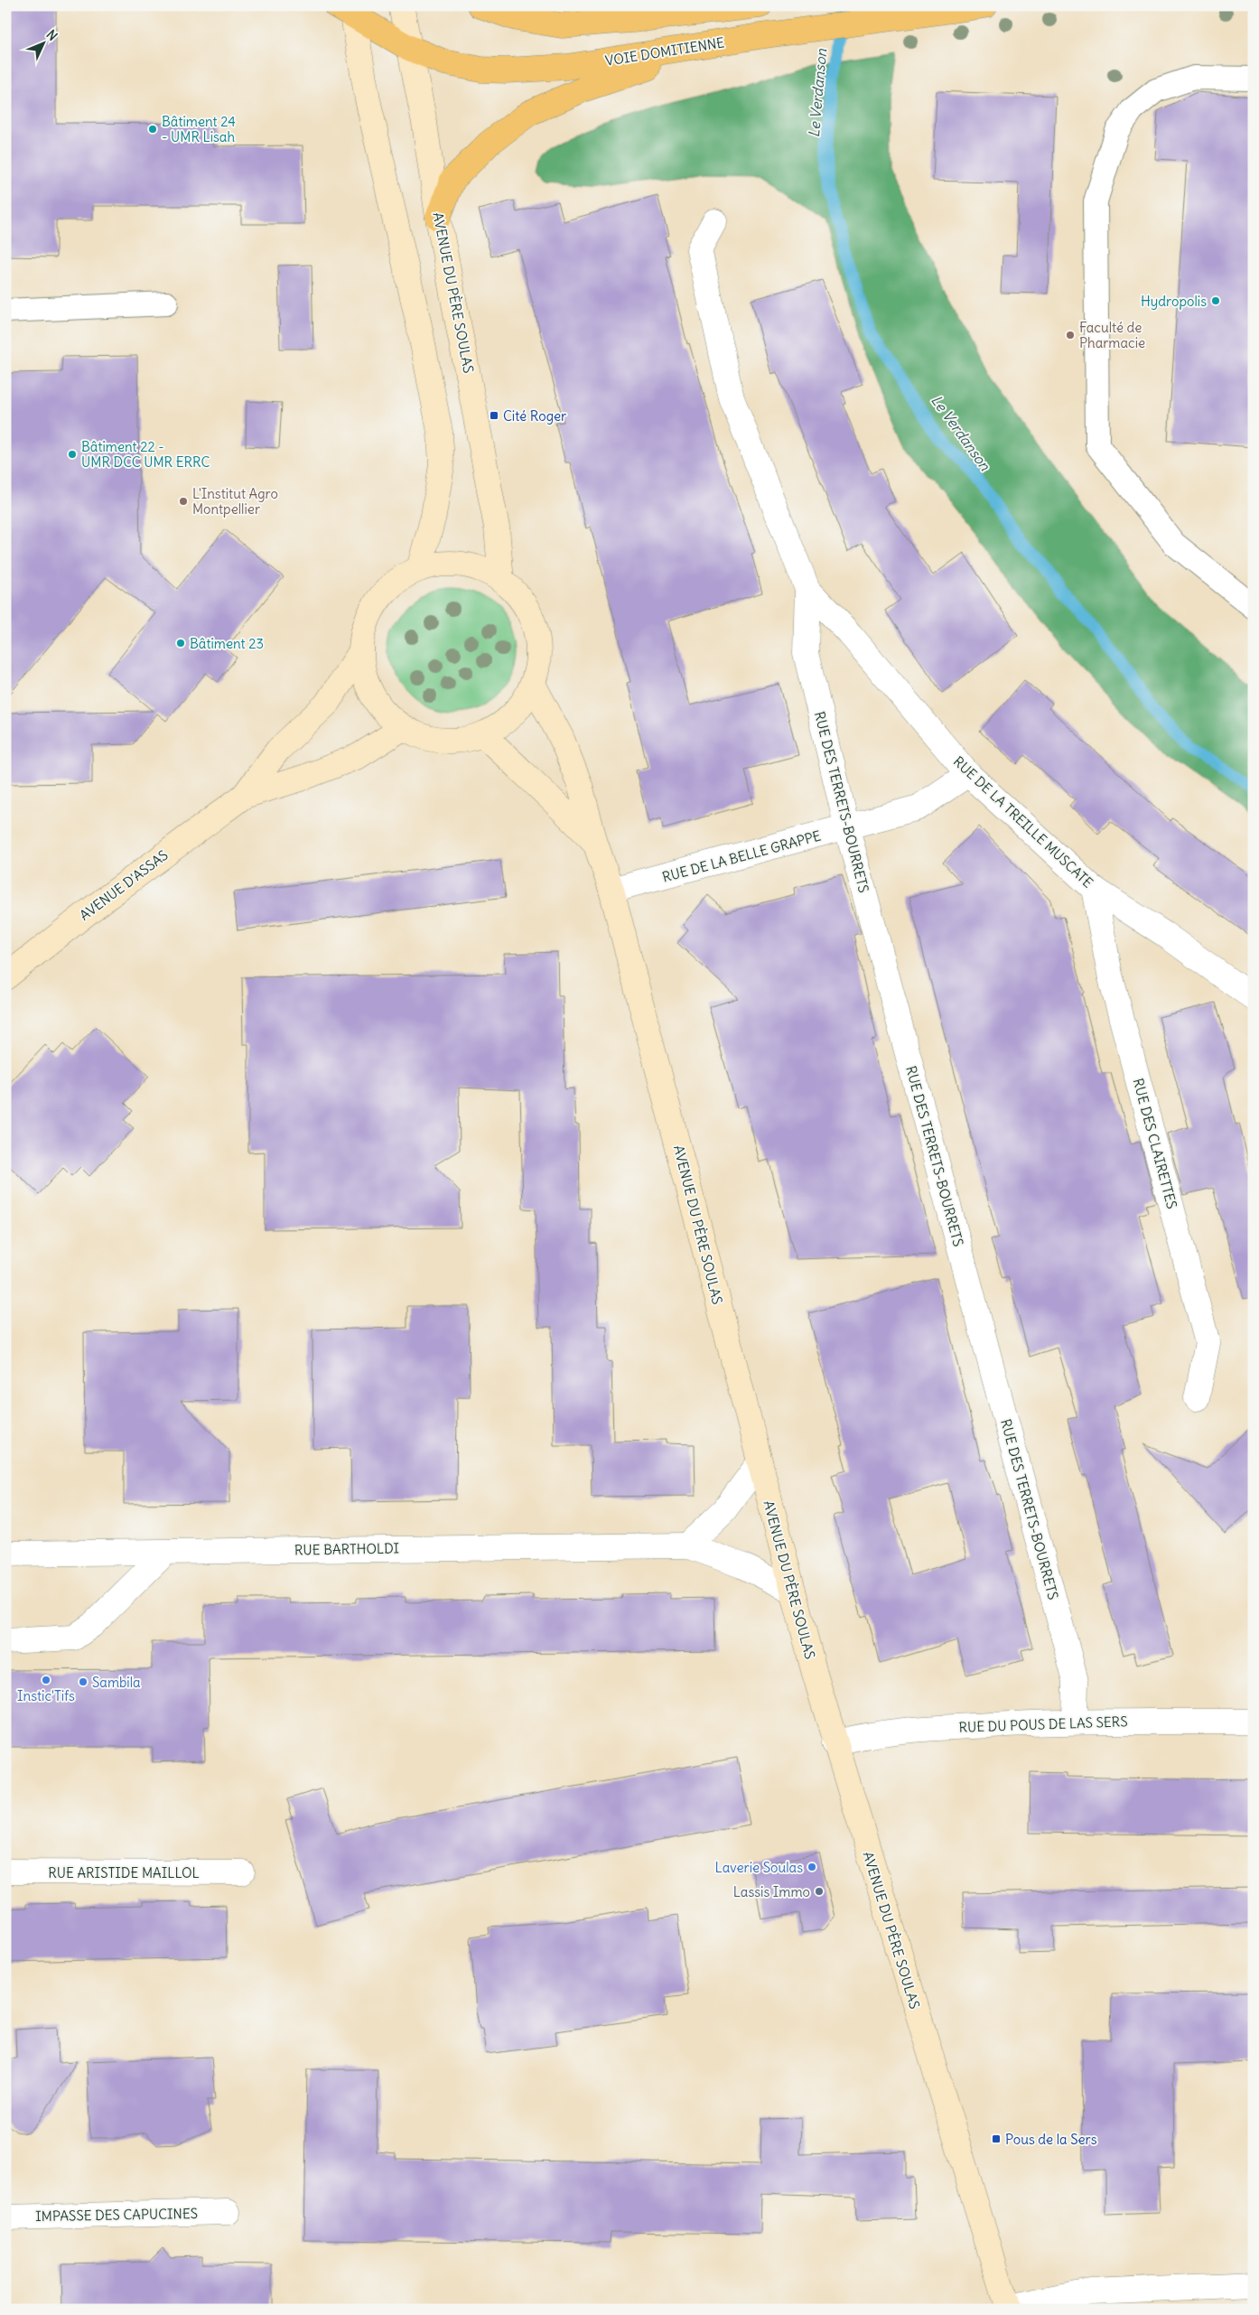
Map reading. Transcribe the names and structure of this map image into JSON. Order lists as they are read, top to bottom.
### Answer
{
  "streets": {
    "main road": ["VOIE DOMITIENNE", "AVENUE DU PÈRE SOULAS", "AVENUE D'ASSAS"],
    "street": [
      "RUE DES TERRETS-BOURRETS",
      "RUE DE LA TREILLE MUSCATE",
      "RUE DE LA BELLE GRAPPE",
      "RUE DES CLAIRETTES",
      "RUE BARTHOLDI",
      "RUE DU POUS DE LAS SERS",
      "RUE ARISTIDE MAILLOL",
      "IMPASSE DES CAPUCINES"
    ]
  },
  "crossings": [
    ["VOIE DOMITIENNE", "AVENUE DU PÈRE SOULAS"],
    ["AVENUE DU PÈRE SOULAS", "RUE DE LA BELLE GRAPPE"],
    ["AVENUE DU PÈRE SOULAS", "RUE BARTHOLDI"],
    ["AVENUE DU PÈRE SOULAS", "RUE DU POUS DE LAS SERS"],
    ["RUE DES TERRETS-BOURRETS", "RUE DE LA TREILLE MUSCATE"],
    ["RUE DES TERRETS-BOURRETS", "RUE DE LA BELLE GRAPPE"],
    ["RUE DES TERRETS-BOURRETS", "RUE DU POUS DE LAS SERS"],
    ["RUE DE LA TREILLE MUSCATE", "RUE DE LA BELLE GRAPPE"],
    ["RUE DE LA TREILLE MUSCATE", "RUE DES CLAIRETTES"]
  ],
  "water": ["Le Verdanson"],
  "places": {
    "other": [
      "Bâtiment 24 - UMR Lisah",
      "Hydropolis",
      "Faculté de Pharmacie",
      "Bâtiment 22 - UMR DCC UMR ERRC",
      "L'Institut Agro Montpellier",
      "Bâtiment 23",
      "Instic'Tifs",
      "Sambila",
      "Laverie Soulas",
      "Lassis Immo"
    ],
    "transit": ["Cité Roger", "Pous de la Sers"]
  },
  "north": "top right"
}
